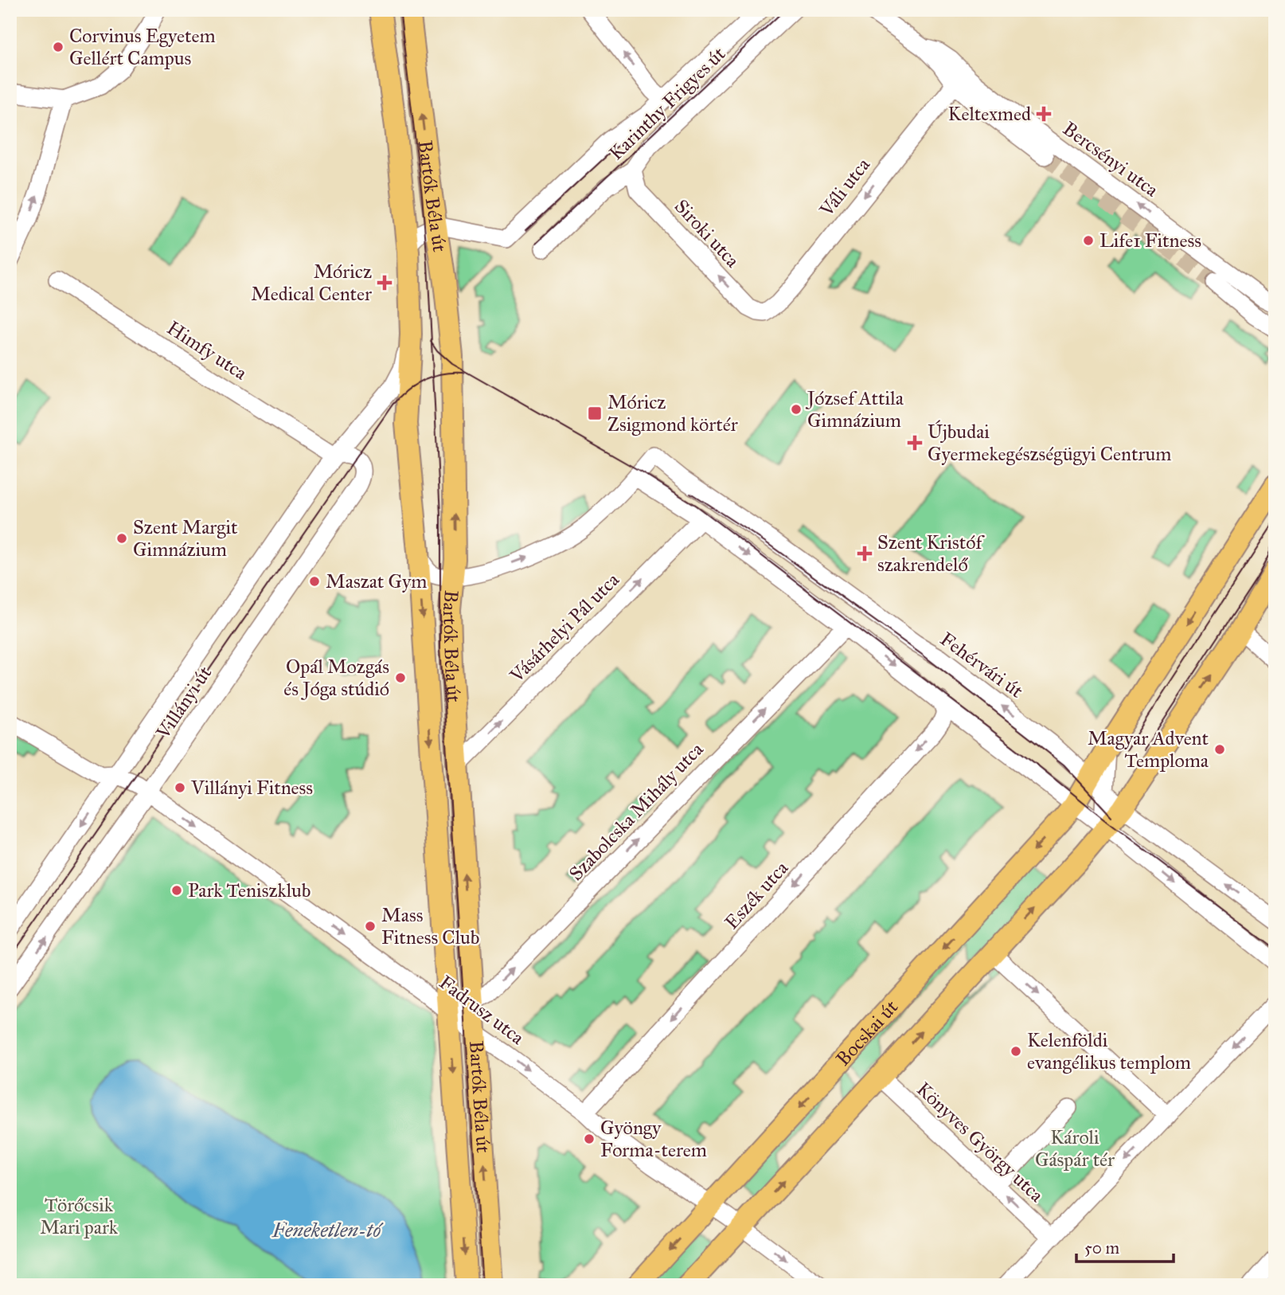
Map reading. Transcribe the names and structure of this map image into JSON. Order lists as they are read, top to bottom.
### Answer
{
  "streets": {
    "main road": ["Bartók Béla út", "Bocskai út"],
    "street": [
      "Karinthy Frigyes út",
      "Bercsényi utca",
      "Váli utca",
      "Siroki utca",
      "Himfy utca",
      "Vásárhelyi Pál utca",
      "Fehérvári út",
      "Villányi út",
      "Szabolcska Mihály utca",
      "Eszék utca",
      "Fadrusz utca",
      "Könyves György utca"
    ]
  },
  "crossings": [
    ["Karinthy Frigyes út", "Bartók Béla út"],
    ["Karinthy Frigyes út", "Siroki utca"],
    ["Bercsényi utca", "Váli utca"],
    ["Váli utca", "Siroki utca"],
    ["Bartók Béla út", "Vásárhelyi Pál utca"],
    ["Bartók Béla út", "Villányi út"],
    ["Bartók Béla út", "Szabolcska Mihály utca"],
    ["Bartók Béla út", "Fadrusz utca"],
    ["Himfy utca", "Villányi út"],
    ["Fehérvári út", "Bocskai út"],
    ["Villányi út", "Fadrusz utca"],
    ["Szabolcska Mihály utca", "Fadrusz utca"],
    ["Eszék utca", "Fadrusz utca"],
    ["Fadrusz utca", "Bocskai út"],
    ["Bocskai út", "Könyves György utca"]
  ],
  "one_way": [
    "Váli utca",
    "Siroki utca",
    "Szabolcska Mihály utca",
    "Eszék utca",
    "Fadrusz utca",
    "Könyves György utca"
  ],
  "water": ["Feneketlen-tó"],
  "parks": ["Károli Gáspár tér", "Törőcsik Mari park"],
  "places": {
    "other": [
      "Corvinus Egyetem Gellért Campus",
      "Life1 Fitness",
      "József Attila Gimnázium",
      "Szent Margit Gimnázium",
      "Maszat Gym",
      "Opál Mozgás és Jóga stúdió",
      "Magyar Advent Temploma",
      "Villányi Fitness",
      "Park Teniszklub",
      "Mass Fitness Club",
      "Kelenföldi evangélikus templom",
      "Gyöngy Forma-terem"
    ],
    "health": [
      "Keltexmed",
      "Móricz Medical Center",
      "Újbudai Gyermekegészségügyi Centrum",
      "Szent Kristóf szakrendelő"
    ],
    "transit": ["Móricz Zsigmond körtér"]
  },
  "scale_bar": "50 m"
}
